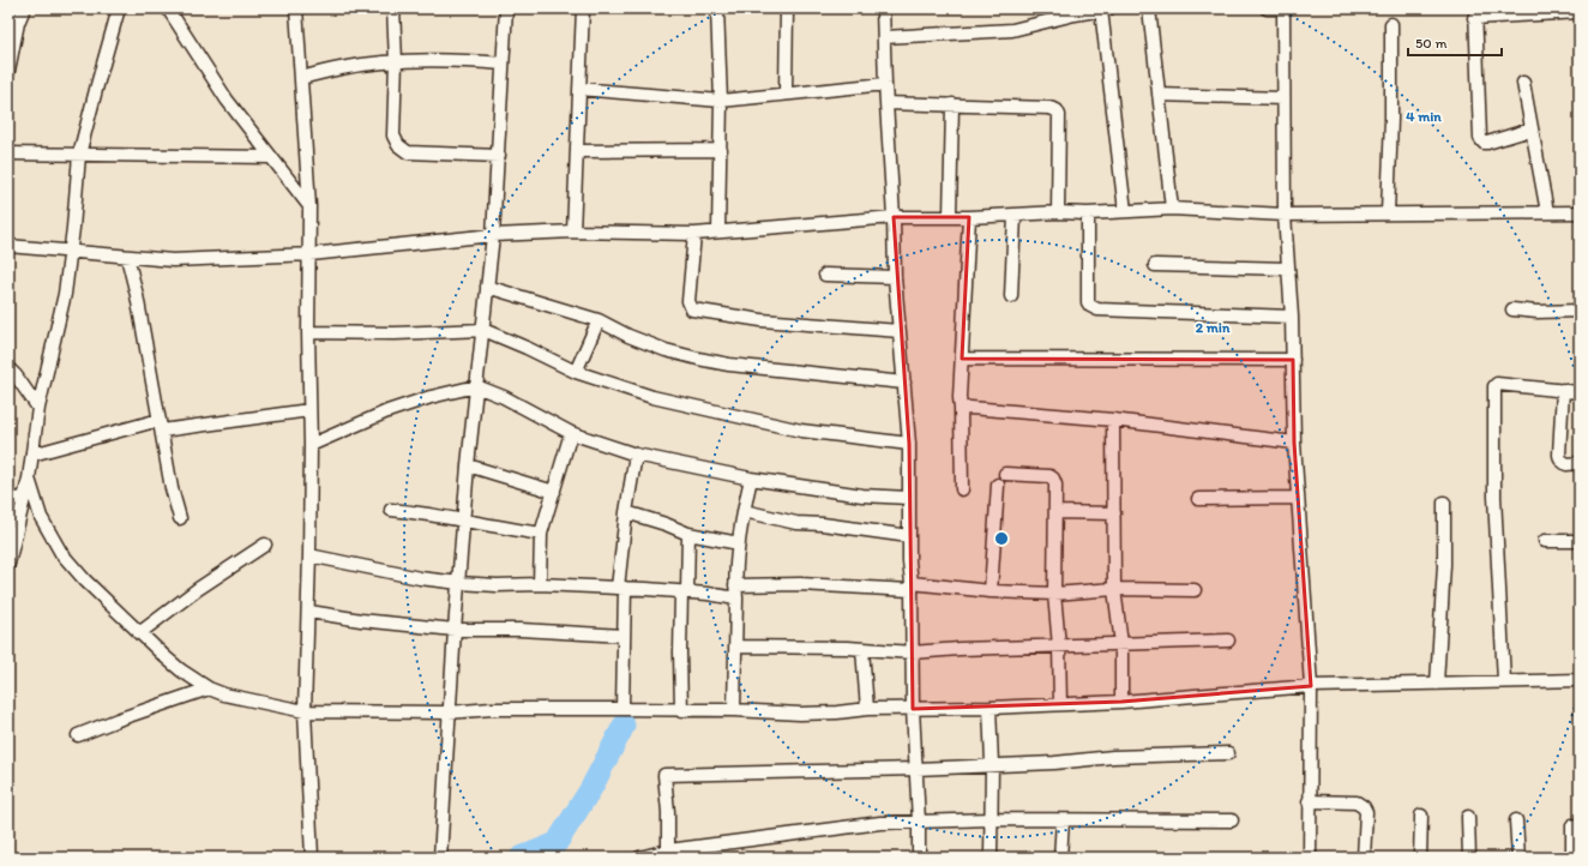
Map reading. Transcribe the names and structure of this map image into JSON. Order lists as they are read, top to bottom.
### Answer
{
  "scale_bar": "50 m",
  "rings": ["4 min", "2 min"]
}
